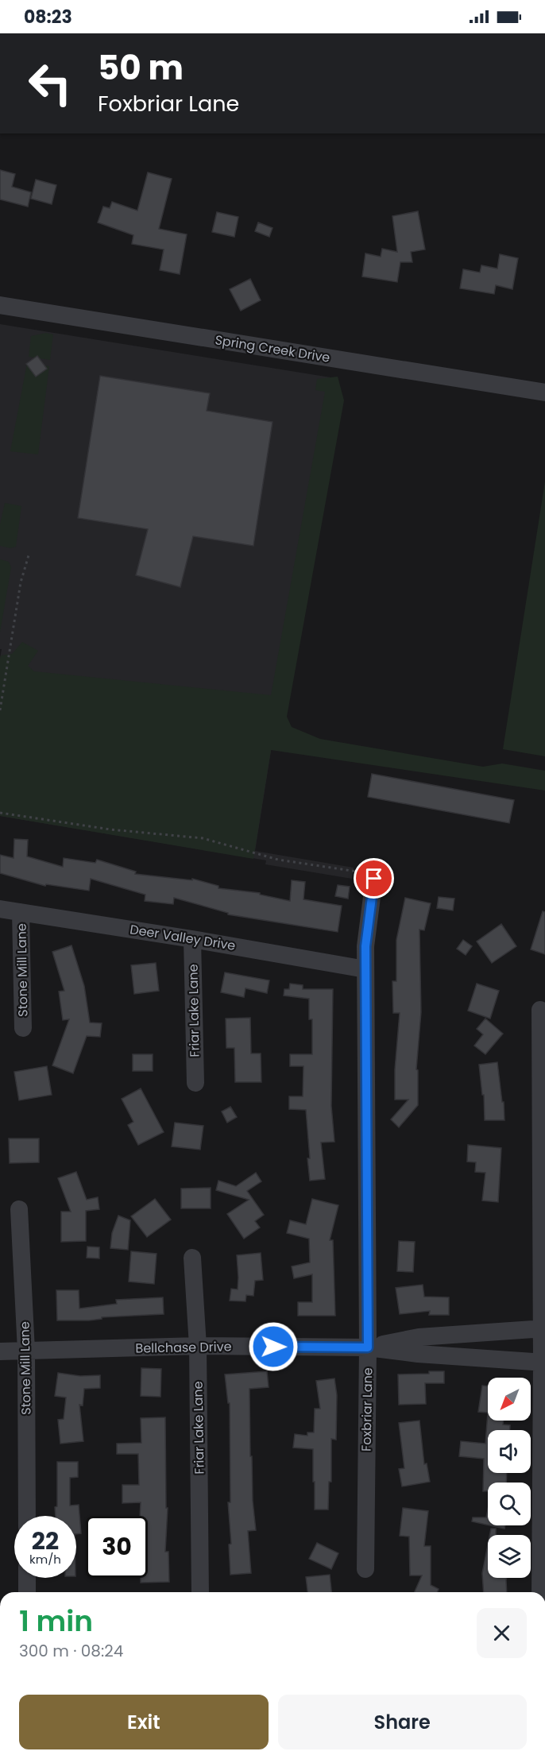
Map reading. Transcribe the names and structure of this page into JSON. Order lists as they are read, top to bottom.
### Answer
{
  "streets": {
    "street": [
      "Spring Creek Drive",
      "Deer Valley Drive",
      "Stone Mill Lane",
      "Friar Lake Lane",
      "Bellchase Drive",
      "Foxbriar Lane"
    ]
  },
  "crossings": [
    ["Deer Valley Drive", "Stone Mill Lane"],
    ["Deer Valley Drive", "Friar Lake Lane"],
    ["Deer Valley Drive", "Foxbriar Lane"],
    ["Stone Mill Lane", "Bellchase Drive"],
    ["Friar Lake Lane", "Bellchase Drive"],
    ["Bellchase Drive", "Foxbriar Lane"]
  ],
  "north": "bottom left",
  "page": {
    "status": "08:23",
    "turn": ["50 m", "Foxbriar Lane"],
    "speed": "22 km/h",
    "limit": "30",
    "heading": ["1 min", "300 m · 08:24"],
    "buttons": ["Exit", "Share"]
  }
}
